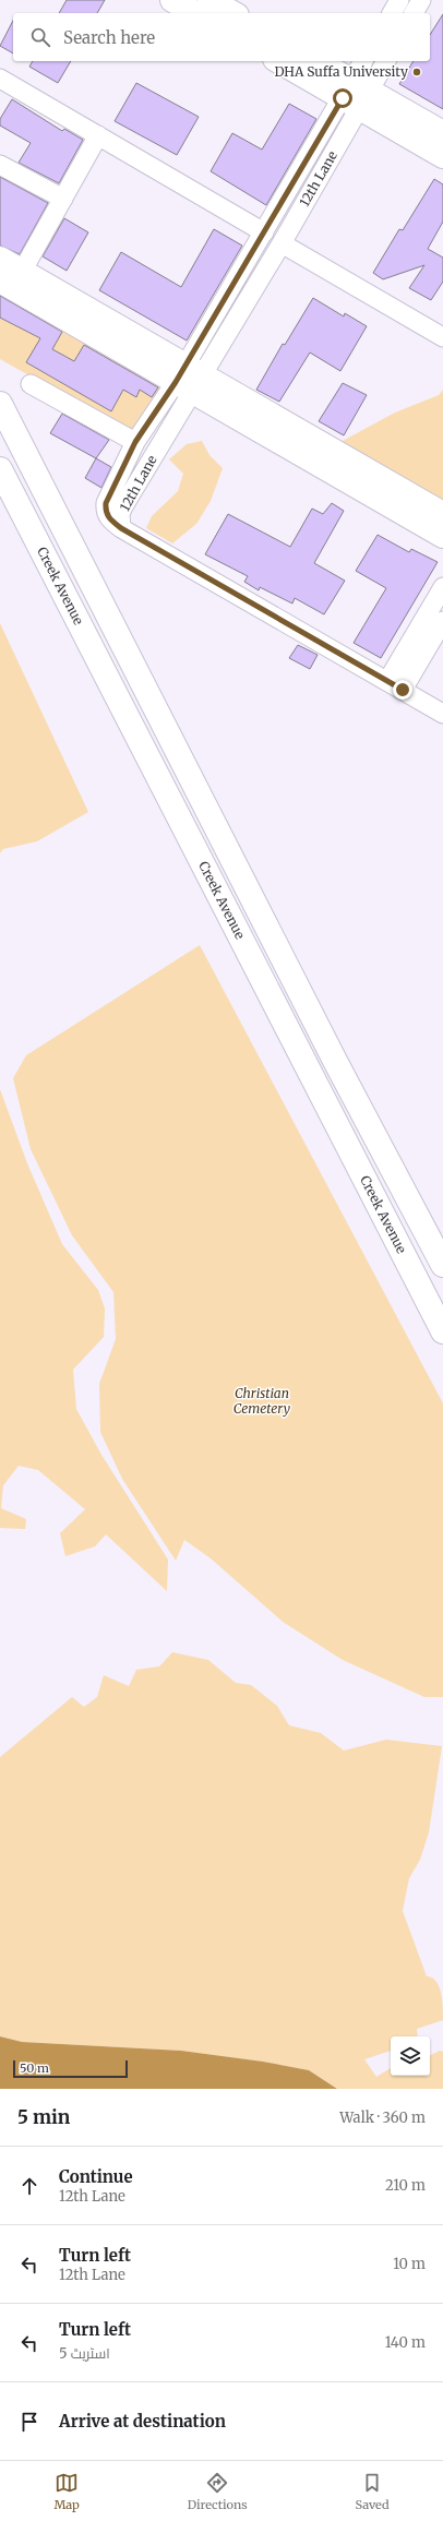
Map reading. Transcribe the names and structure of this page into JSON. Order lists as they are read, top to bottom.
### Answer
{
  "streets": {
    "main road": ["Creek Avenue"],
    "street": ["12th Lane"]
  },
  "parks": ["Christian Cemetery"],
  "places": ["DHA Suffa University"],
  "scale_bar": "50 m",
  "page": {
    "search": "Search here",
    "scale": "50 m",
    "heading": ["5 min", "Walk · 360 m"],
    "list": [
      ["Continue", "12th Lane", "210 m"],
      ["Turn left", "12th Lane", "10 m"],
      ["Turn left", "اسٹریٹ 5", "140 m"],
      "Arrive at destination"
    ],
    "nav": ["Map", "Directions", "Saved"]
  }
}
